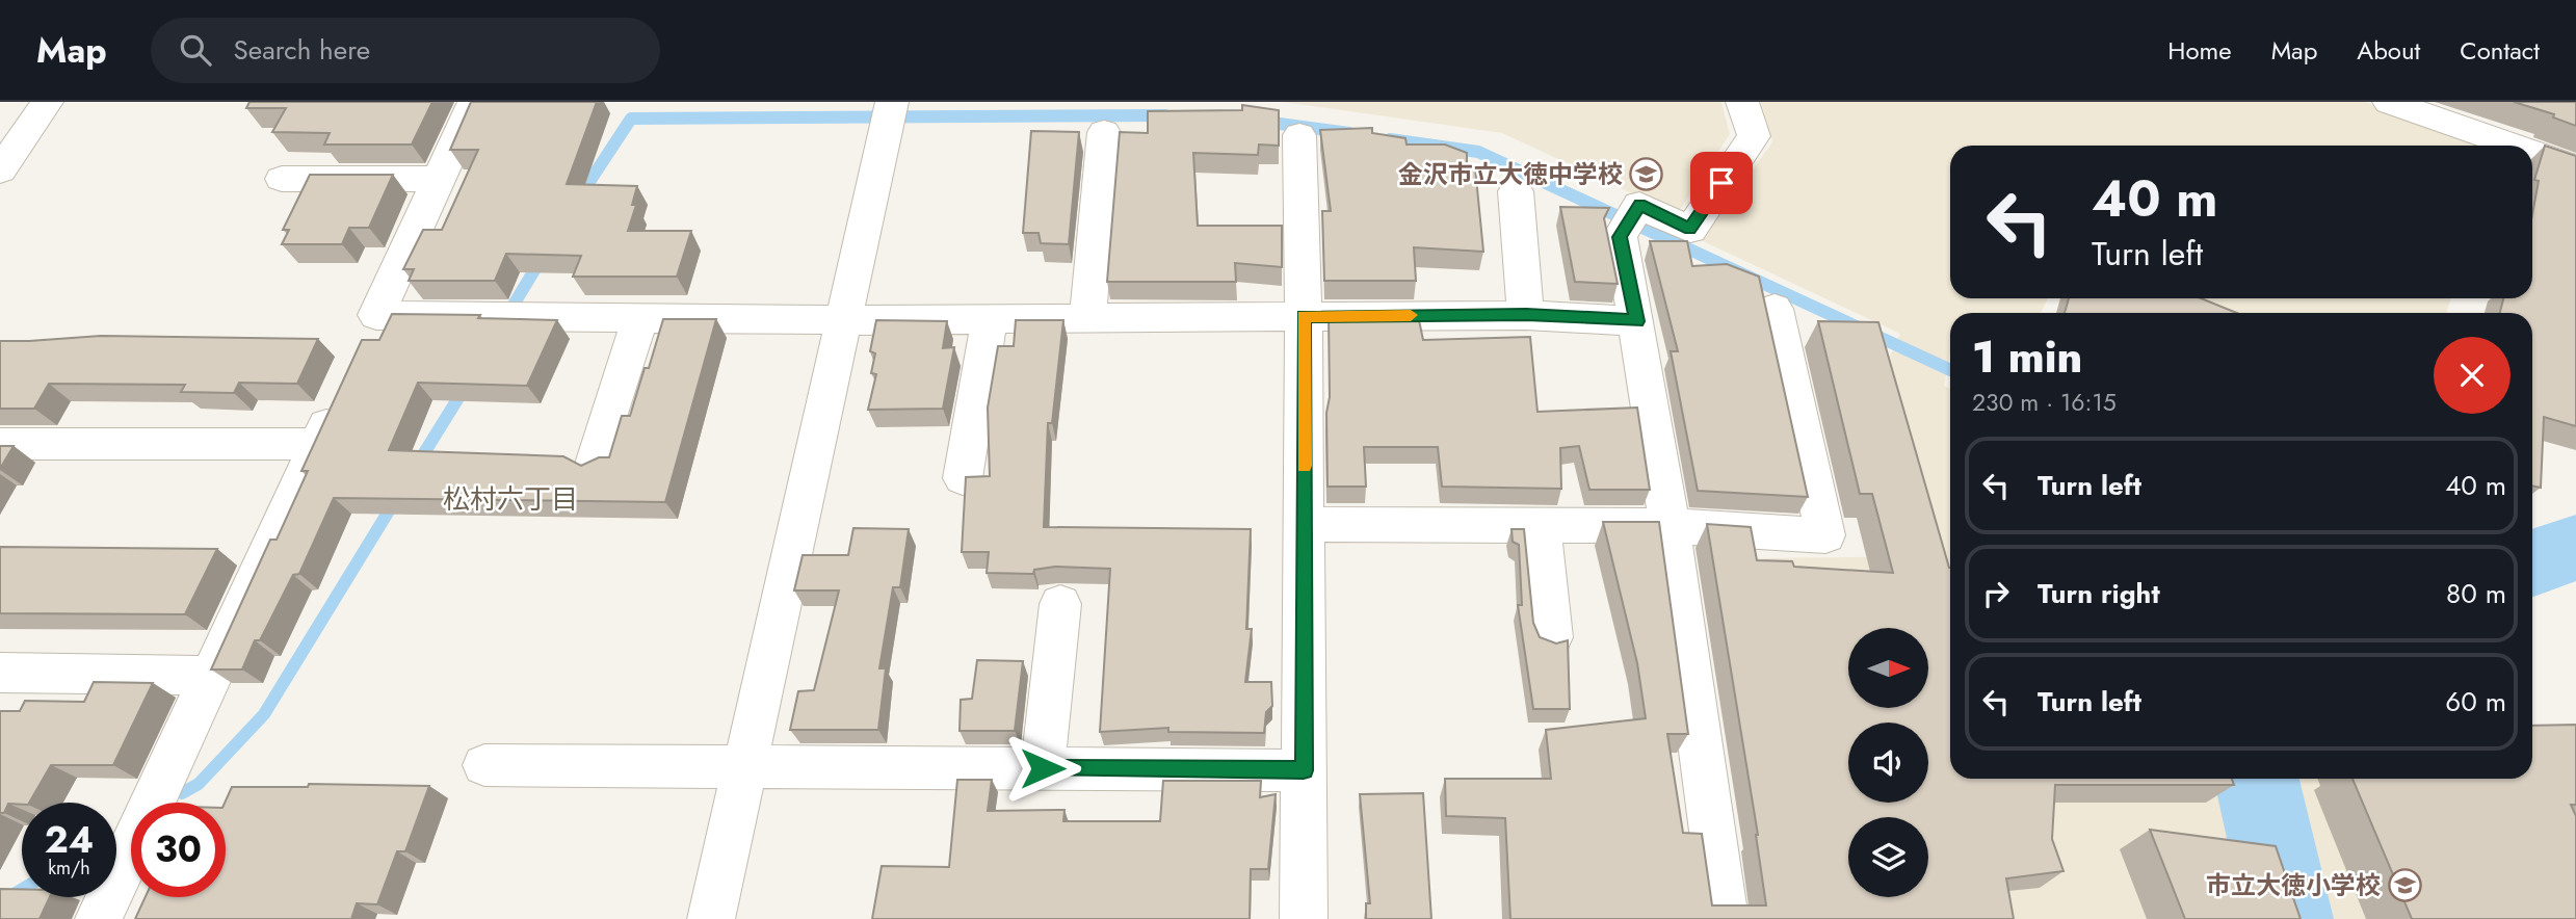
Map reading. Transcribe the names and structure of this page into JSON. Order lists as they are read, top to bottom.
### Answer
{
  "districts": ["松村六丁目"],
  "places": {
    "school or university": ["金沢市立大徳中学校", "市立大徳小学校"]
  },
  "north": "right",
  "page": {
    "header": "Map",
    "search": "Search here",
    "nav": [
      "Home",
      "Map",
      "About",
      "Contact"
    ],
    "turn": ["40 m", "Turn left"],
    "heading": ["1 min", "230 m · 16:15"],
    "list": [
      {
        "name": "Turn left",
        "value": "40 m"
      },
      {
        "name": "Turn right",
        "value": "80 m"
      },
      {
        "name": "Turn left",
        "value": "60 m"
      }
    ],
    "speed": "24 km/h",
    "limit": "30"
  }
}
